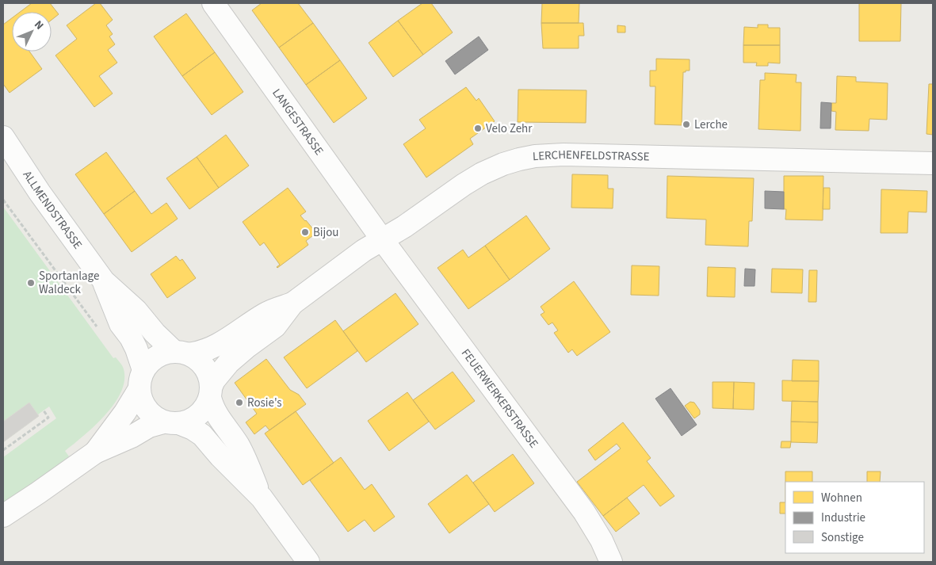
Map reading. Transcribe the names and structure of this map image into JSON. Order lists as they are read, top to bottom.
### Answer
{
  "streets": {
    "street": [
      "LANGESTRASSE",
      "LERCHENFELDSTRASSE",
      "ALLMENDSTRASSE",
      "FEUERWERKERSTRASSE"
    ]
  },
  "crossings": [
    ["LANGESTRASSE", "LERCHENFELDSTRASSE"],
    ["LANGESTRASSE", "FEUERWERKERSTRASSE"],
    ["LERCHENFELDSTRASSE", "ALLMENDSTRASSE"],
    ["LERCHENFELDSTRASSE", "FEUERWERKERSTRASSE"]
  ],
  "places": [
    "Lerche",
    "Velo Zehr",
    "Bijou",
    "Sportanlage Waldeck",
    "Rosie's"
  ],
  "legend": ["Wohnen", "Industrie", "Sonstige"],
  "north": "top right"
}
